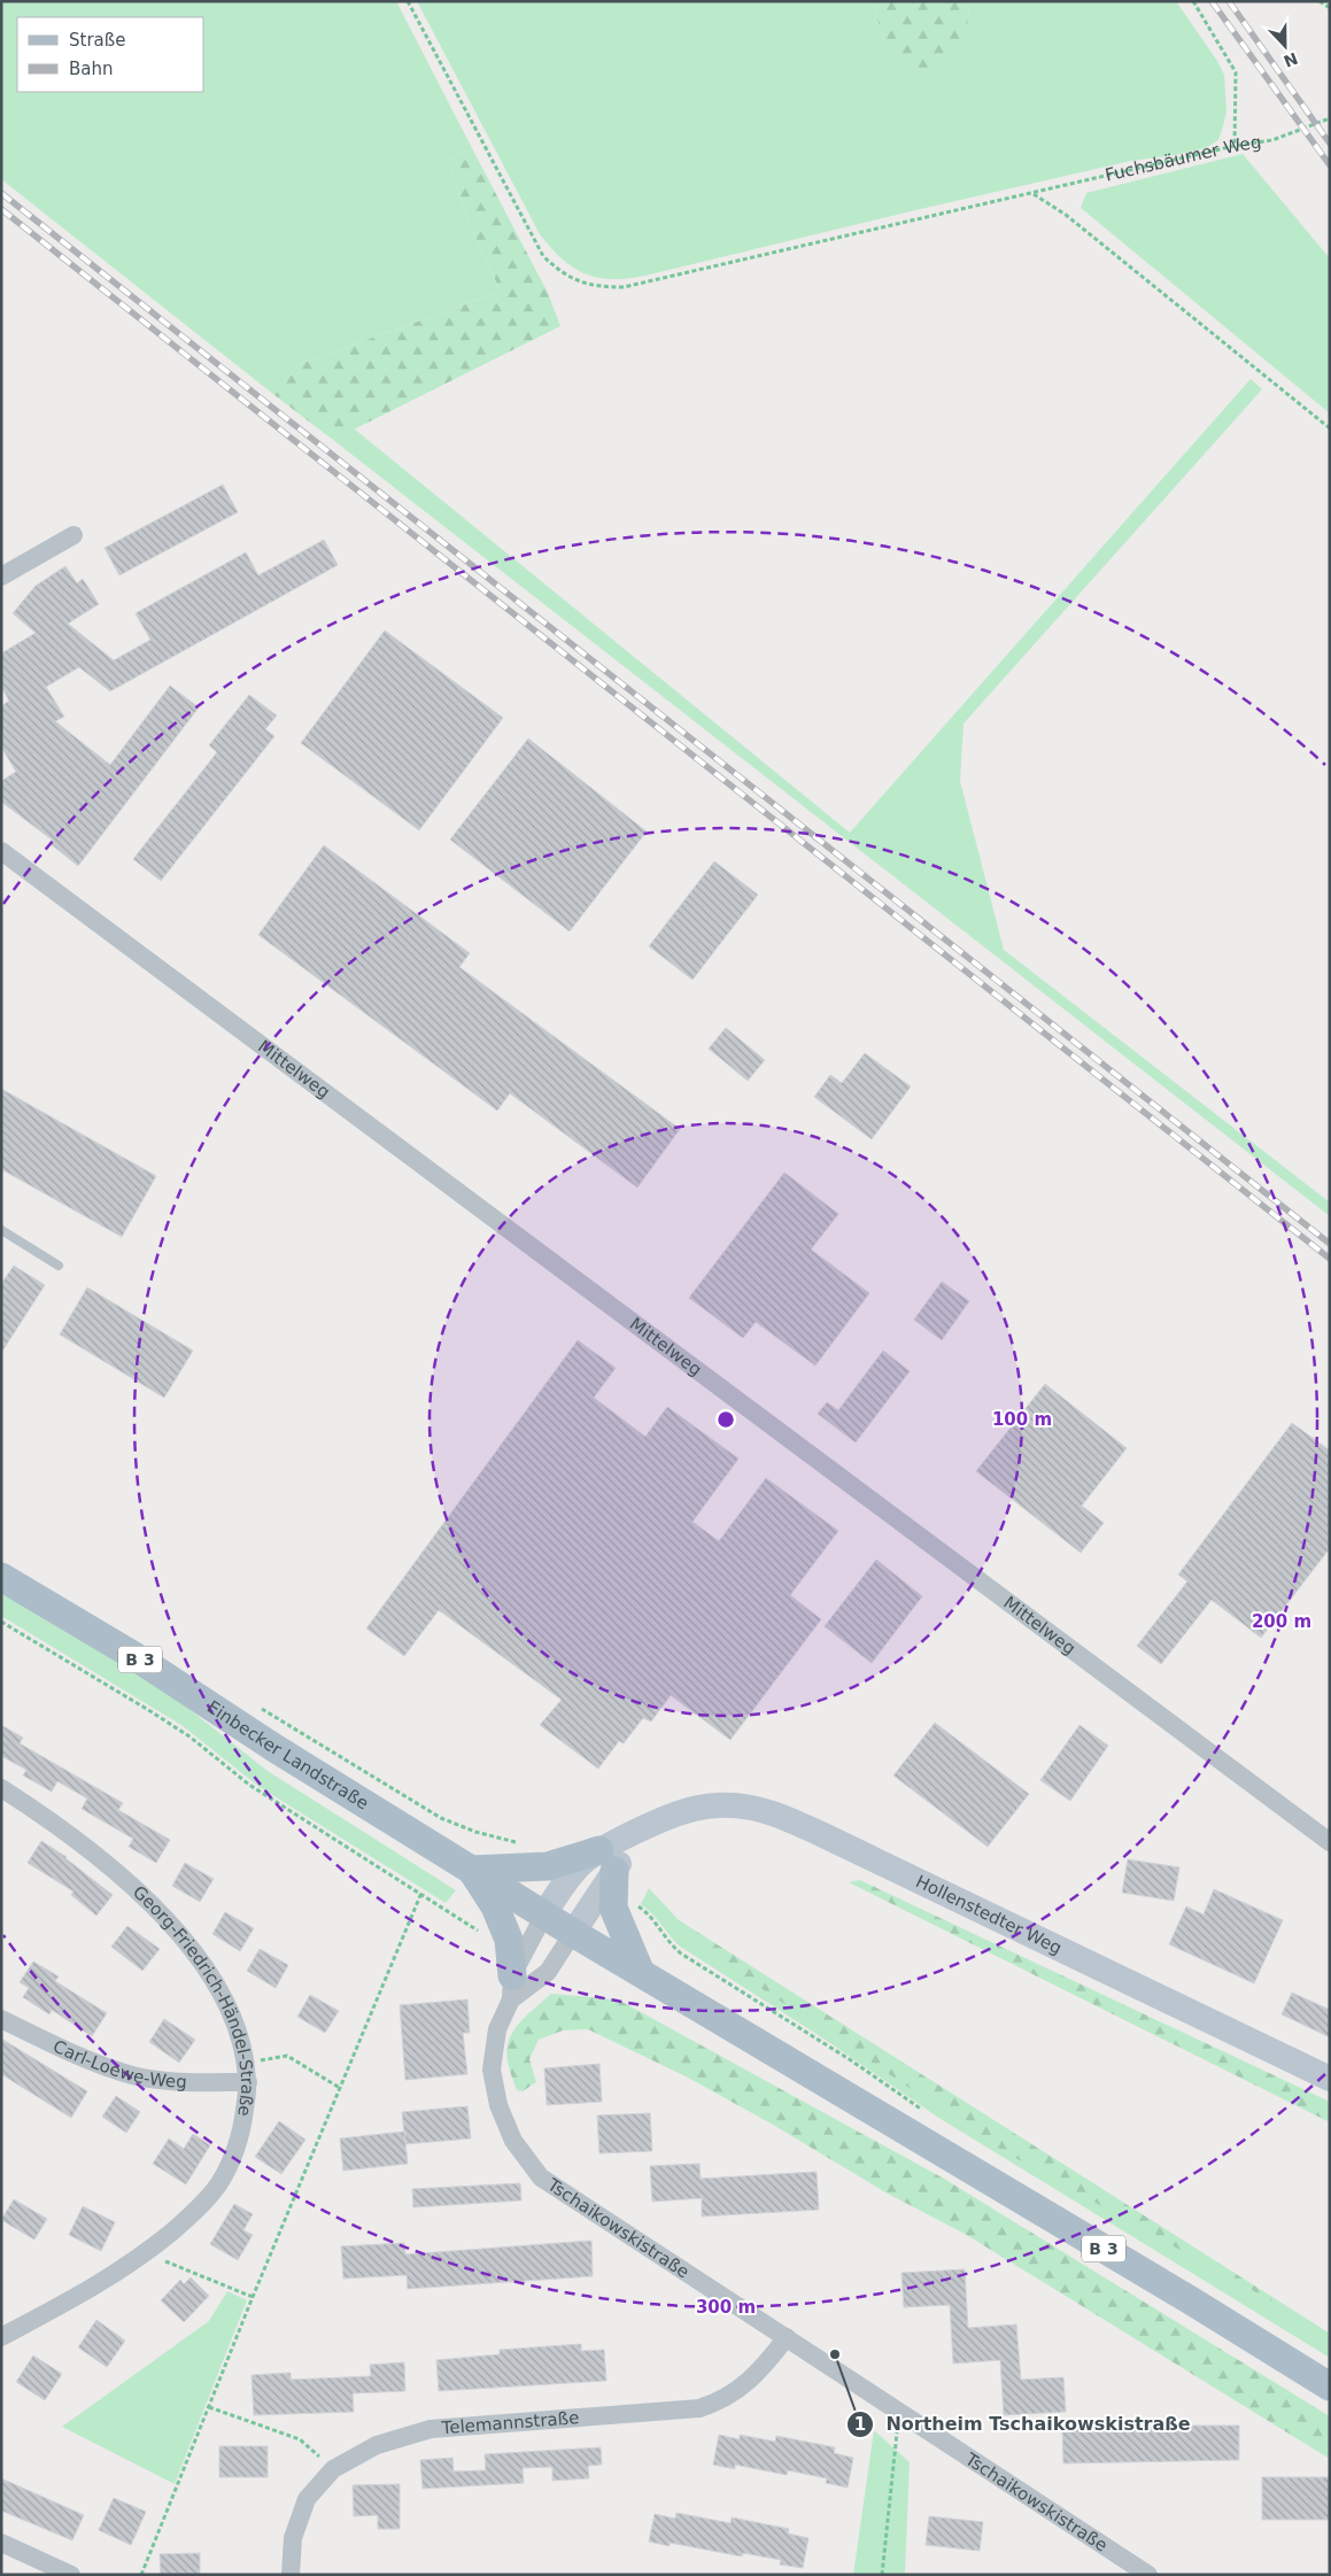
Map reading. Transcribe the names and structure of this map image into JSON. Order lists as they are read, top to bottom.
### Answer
{
  "streets": {
    "main road": ["B 3", "Einbecker Landstraße", "Hollenstedter Weg"],
    "street": [
      "Mittelweg",
      "Georg-Friedrich-Händel-Straße",
      "Carl-Loewe-Weg",
      "Tschaikowskistraße",
      "Telemannstraße"
    ],
    "path": ["Fuchsbäumer Weg"]
  },
  "crossings": [
    ["B 3", "Einbecker Landstraße"],
    ["B 3", "Tschaikowskistraße"],
    ["Einbecker Landstraße", "Tschaikowskistraße"],
    ["Georg-Friedrich-Händel-Straße", "Carl-Loewe-Weg"],
    ["Tschaikowskistraße", "Telemannstraße"]
  ],
  "places": ["Northeim Tschaikowskistraße"],
  "legend": ["Straße", "Bahn"],
  "north": "bottom",
  "rings": ["100 m", "200 m", "300 m"]
}
